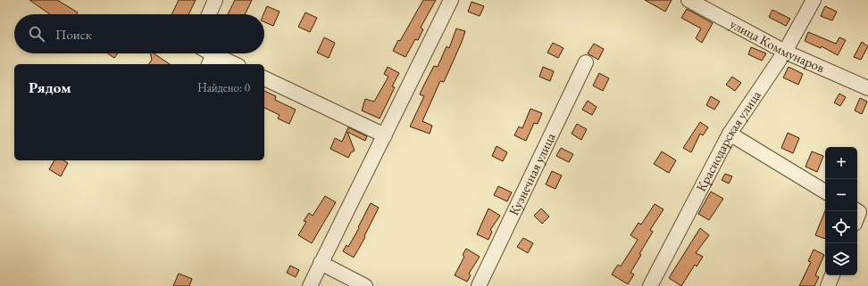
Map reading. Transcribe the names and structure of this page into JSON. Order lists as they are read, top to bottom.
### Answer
{
  "streets": {
    "street": ["улица Коммунаров", "Краснодарская улица", "Кузнечная улица"]
  },
  "crossings": [
    ["улица Коммунаров", "Краснодарская улица"]
  ],
  "page": {
    "search": "Поиск",
    "heading": ["Рядом", "Найдено: 0"],
    "map_buttons": ["+", "−"]
  }
}
